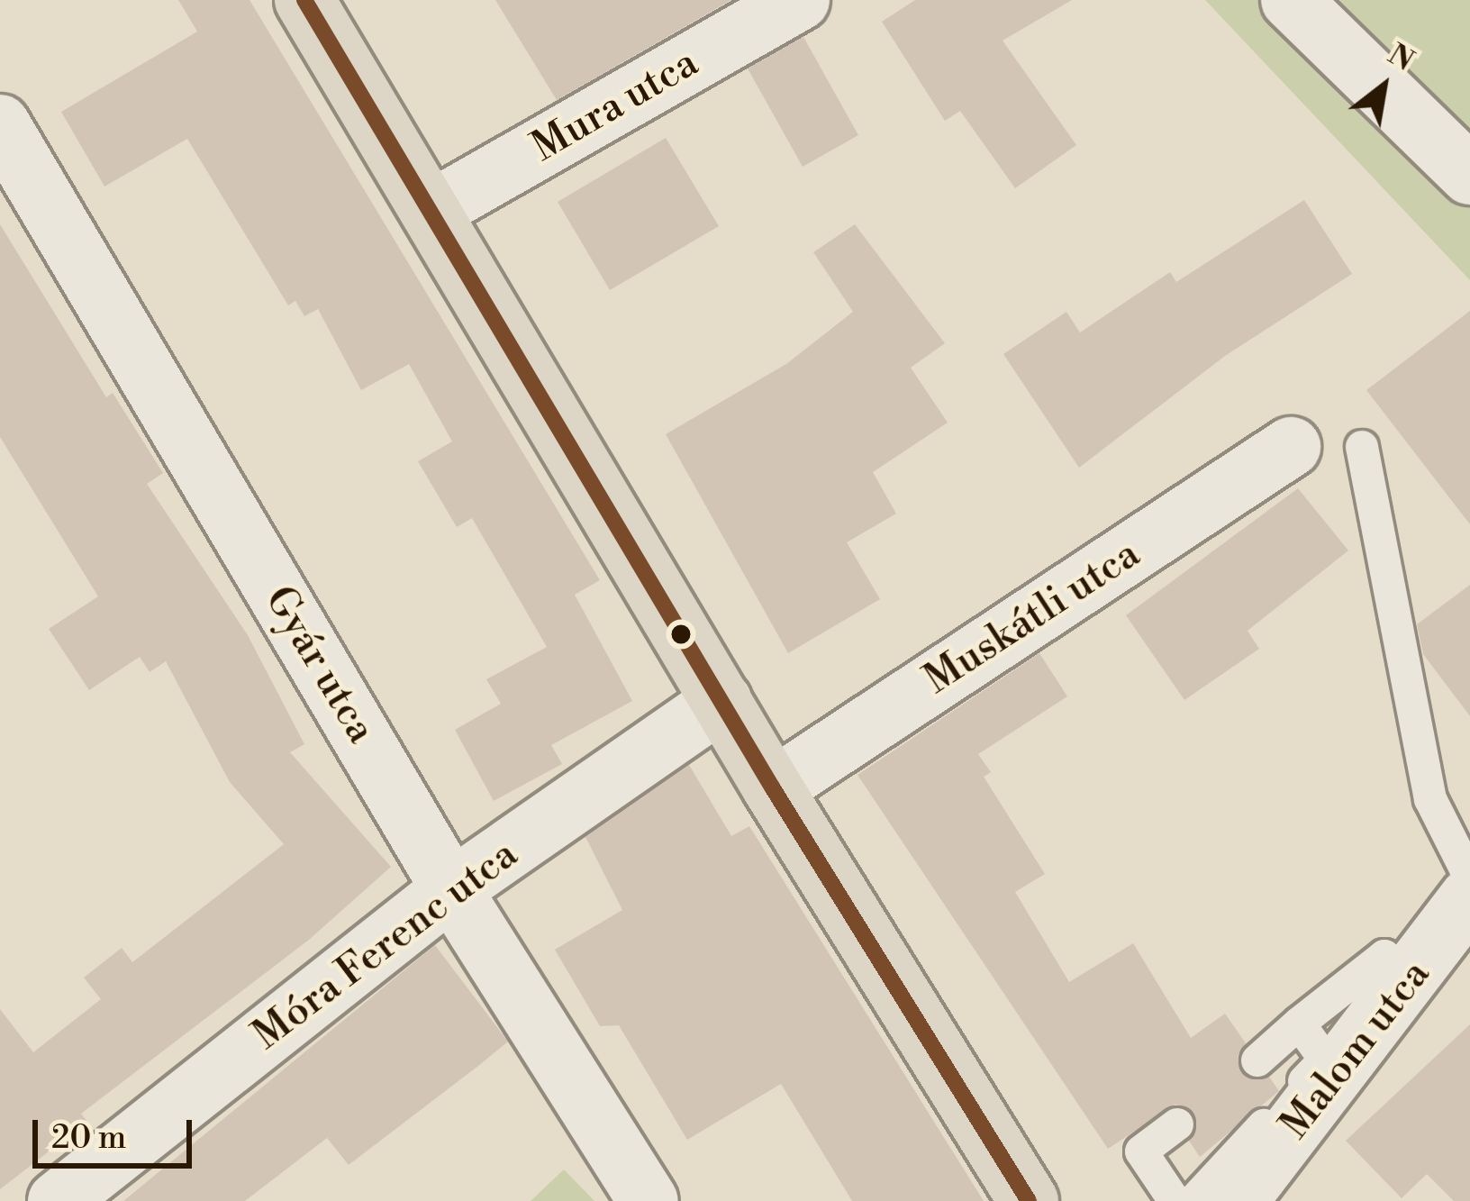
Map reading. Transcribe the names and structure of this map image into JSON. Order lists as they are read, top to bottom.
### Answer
{
  "streets": {
    "street": [
      "Mura utca",
      "Muskátli utca",
      "Gyár utca",
      "Móra Ferenc utca",
      "Malom utca"
    ]
  },
  "crossings": [
    ["Gyár utca", "Móra Ferenc utca"]
  ],
  "scale_bar": "20 m",
  "north": "top right"
}
